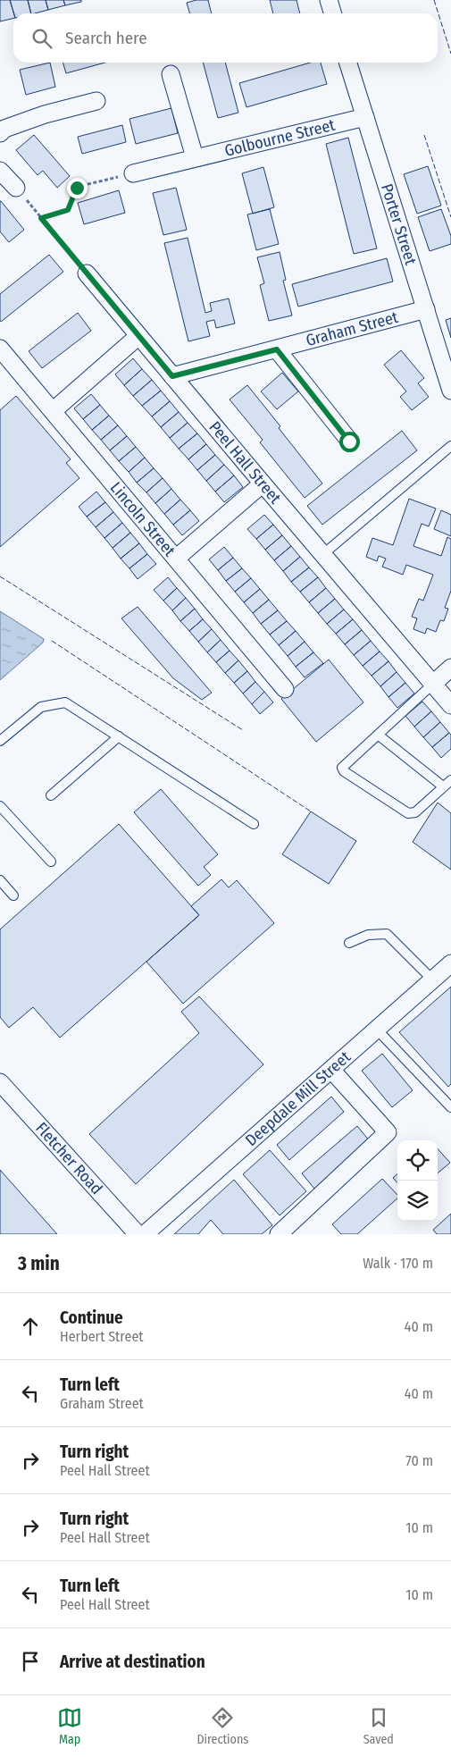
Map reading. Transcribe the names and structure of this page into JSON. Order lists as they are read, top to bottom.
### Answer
{
  "streets": {
    "street": [
      "Golbourne Street",
      "Porter Street",
      "Graham Street",
      "Peel Hall Street",
      "Lincoln Street",
      "Deepdale Mill Street",
      "Fletcher Road"
    ]
  },
  "crossings": [
    ["Golbourne Street", "Porter Street"],
    ["Porter Street", "Graham Street"],
    ["Graham Street", "Peel Hall Street"]
  ],
  "page": {
    "search": "Search here",
    "heading": ["3 min", "Walk · 170 m"],
    "list": [
      ["Continue", "Herbert Street", "40 m"],
      ["Turn left", "Graham Street", "40 m"],
      ["Turn right", "Peel Hall Street", "70 m"],
      ["Turn right", "Peel Hall Street", "10 m"],
      ["Turn left", "Peel Hall Street", "10 m"],
      "Arrive at destination"
    ],
    "nav": ["Map", "Directions", "Saved"]
  }
}
